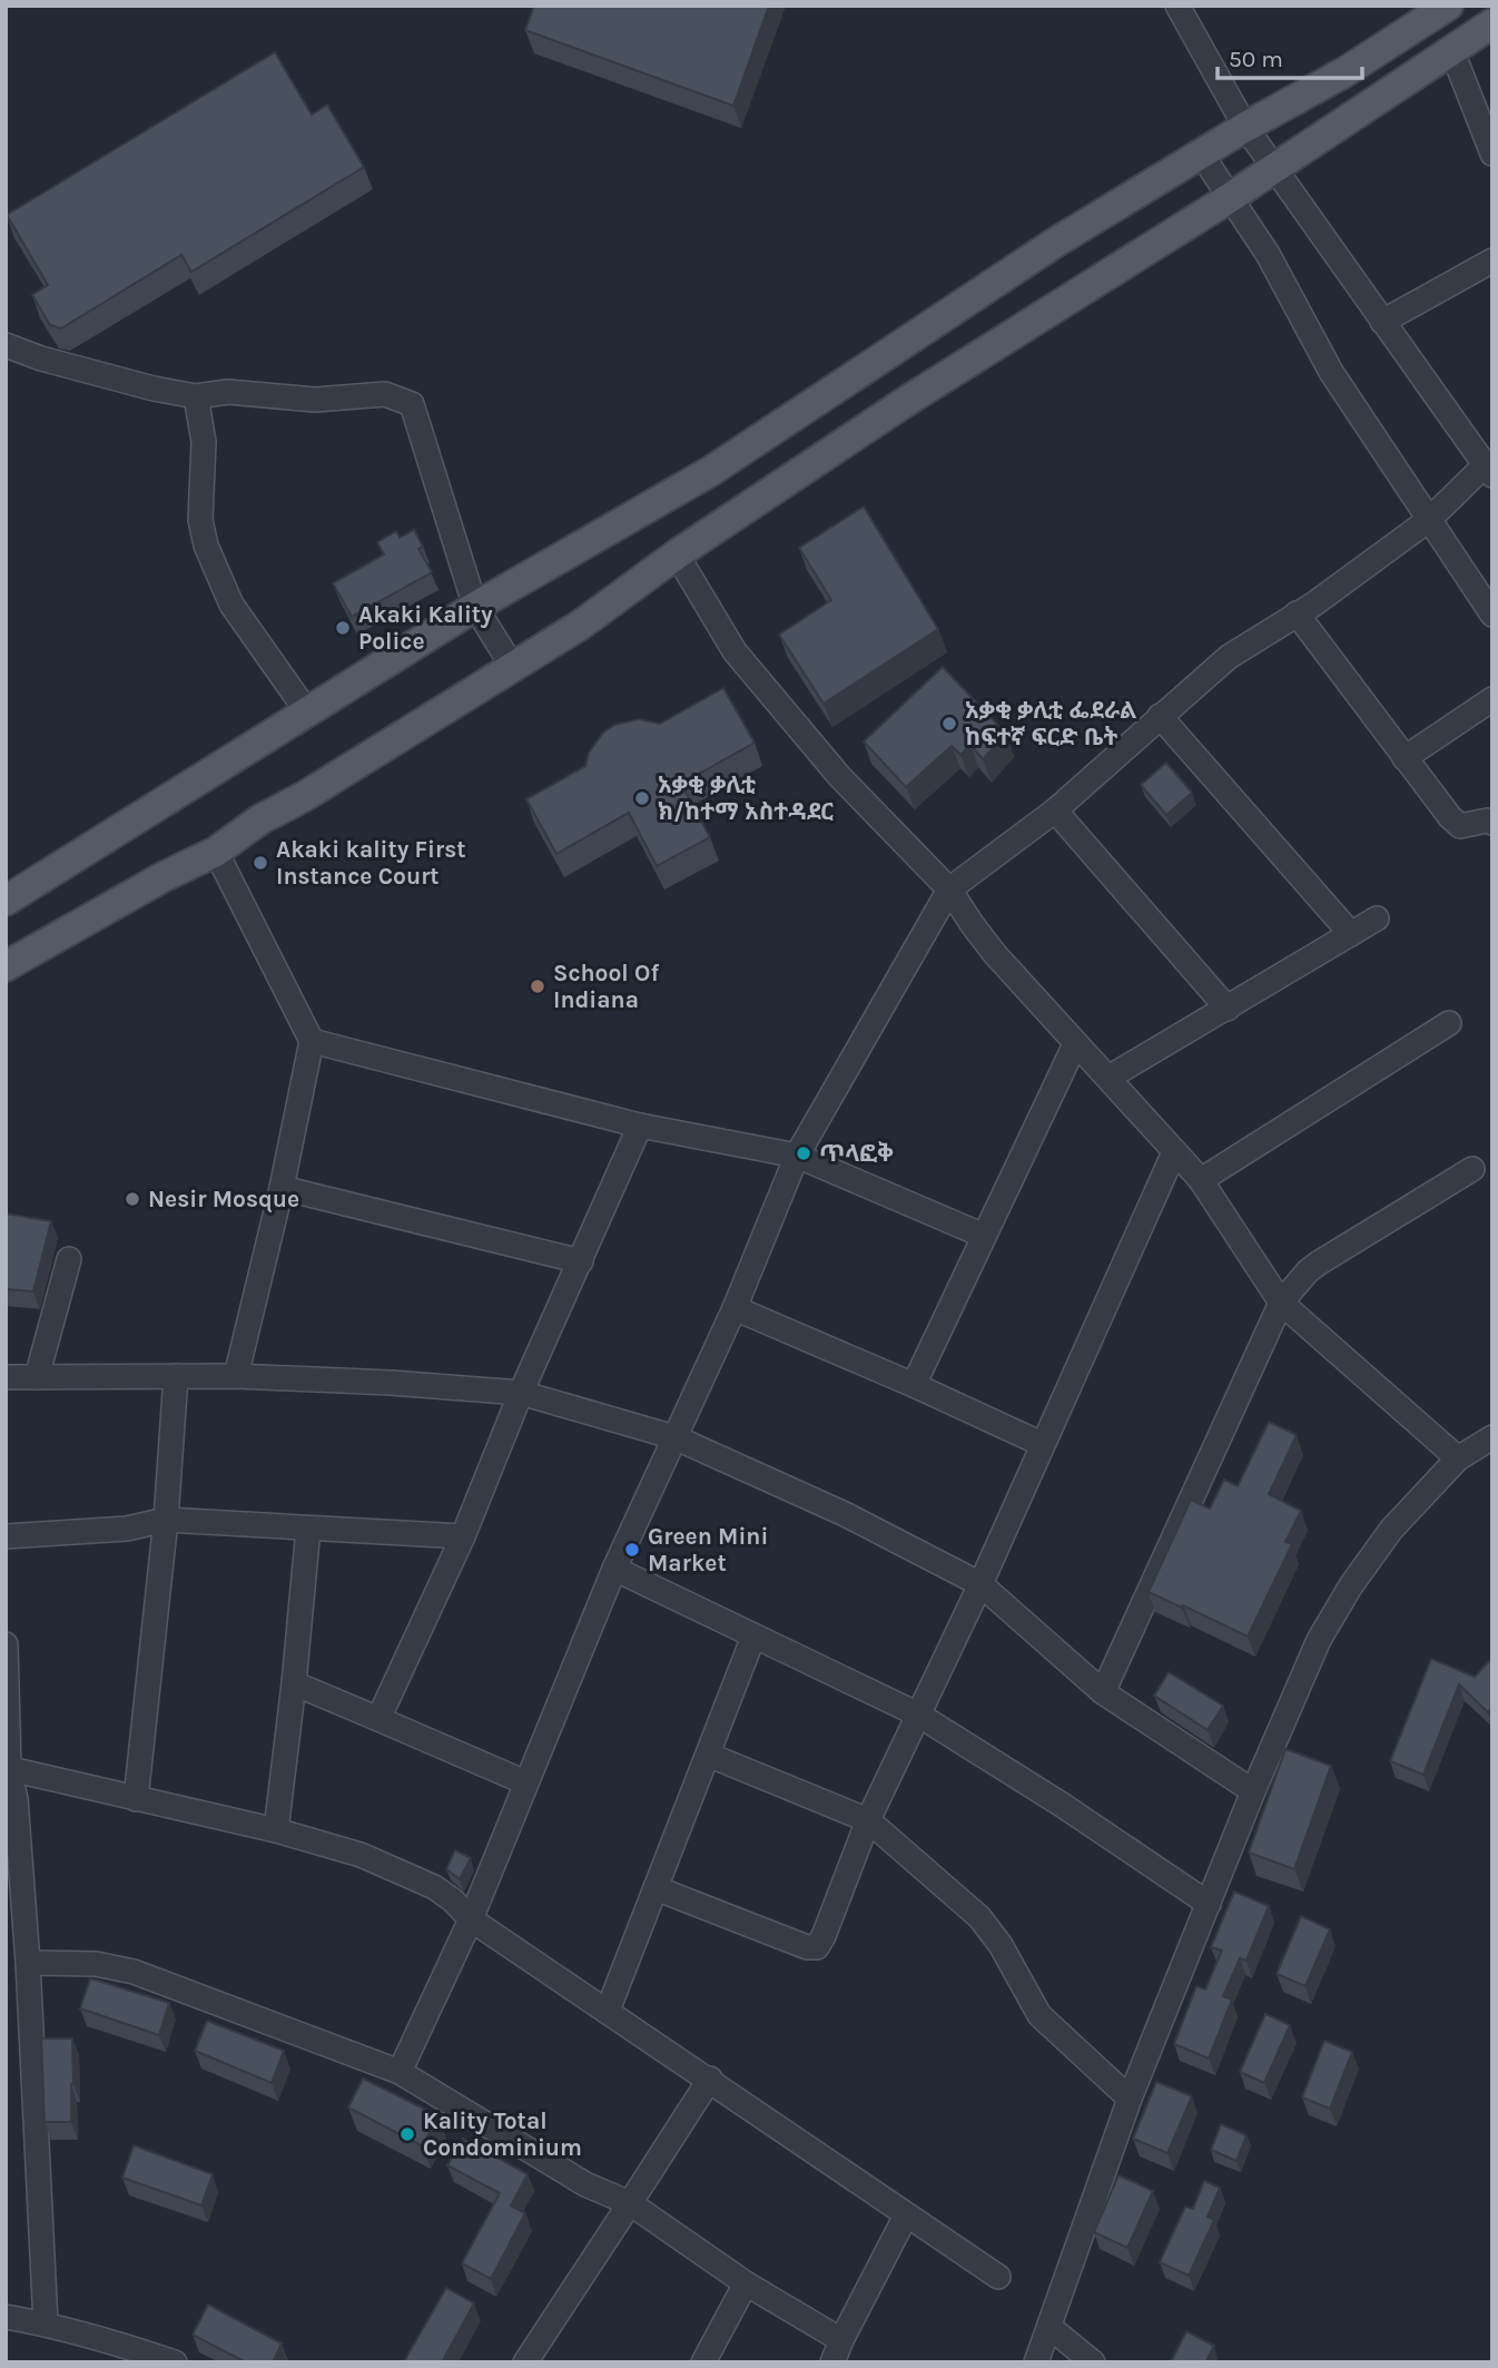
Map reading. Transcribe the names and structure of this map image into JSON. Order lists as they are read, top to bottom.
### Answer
{
  "places": [
    "Akaki Kality Police",
    "አቃቂ ቃሊቲ ፌደራል ከፍተኛ ፍርድ ቤት",
    "አቃቂ ቃሊቲ ክ/ከተማ አስተዳደር",
    "Akaki kality First Instance Court",
    "School Of Indiana",
    "ጥላፎቅ",
    "Nesir Mosque",
    "Green Mini Market",
    "Kality Total Condominium"
  ],
  "scale_bar": "50 m"
}
